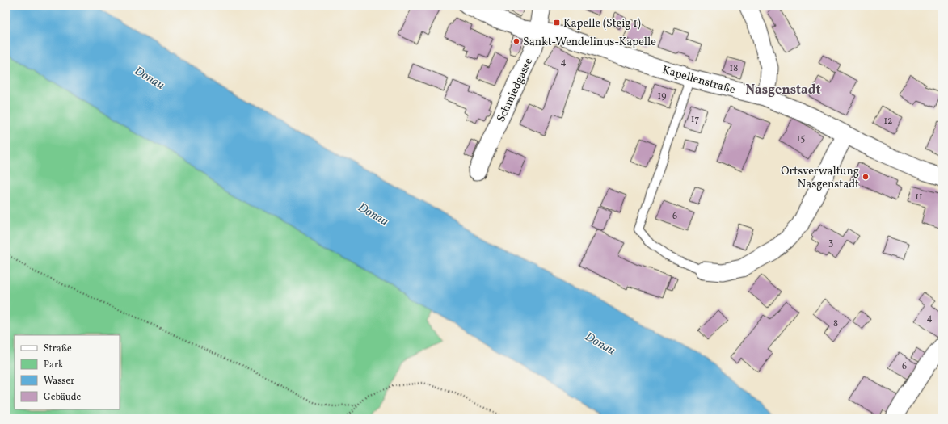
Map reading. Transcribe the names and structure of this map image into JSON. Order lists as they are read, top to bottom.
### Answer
{
  "streets": {
    "street": ["Kapellenstraße", "Schmiedgasse"]
  },
  "crossings": [
    ["Kapellenstraße", "Schmiedgasse"]
  ],
  "districts": ["Nasgenstadt"],
  "water": ["Donau"],
  "places": {
    "transit": ["Kapelle (Steig 1)"],
    "other": ["Sankt-Wendelinus-Kapelle", "Ortsverwaltung Nasgenstadt"]
  },
  "house_numbers": [
    "4",
    "18",
    "19",
    "17",
    "12",
    "15",
    "11",
    "6",
    "3",
    "4",
    "8",
    "6"
  ],
  "legend": [
    "Straße",
    "Park",
    "Wasser",
    "Gebäude"
  ]
}
